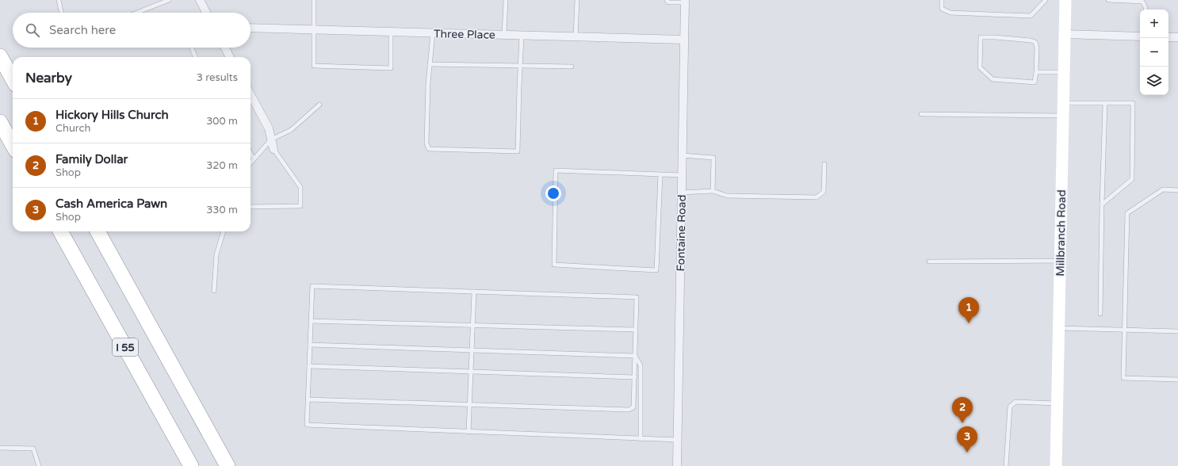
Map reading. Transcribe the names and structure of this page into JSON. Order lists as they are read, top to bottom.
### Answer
{
  "streets": {
    "highway": ["I 55"],
    "main road": ["Millbranch Road"],
    "street": ["Three Place", "Fontaine Road"]
  },
  "crossings": [
    ["Three Place", "Fontaine Road"]
  ],
  "page": {
    "map_buttons": ["+", "−"],
    "search": "Search here",
    "heading": ["Nearby", "3 results"],
    "list": [
      {
        "mark": "1",
        "name": "Hickory Hills Church",
        "note": "Church",
        "value": "300 m"
      },
      {
        "mark": "2",
        "name": "Family Dollar",
        "note": "Shop",
        "value": "320 m"
      },
      {
        "mark": "3",
        "name": "Cash America Pawn",
        "note": "Shop",
        "value": "330 m"
      }
    ],
    "pins": ["1", "2", "3"]
  }
}
